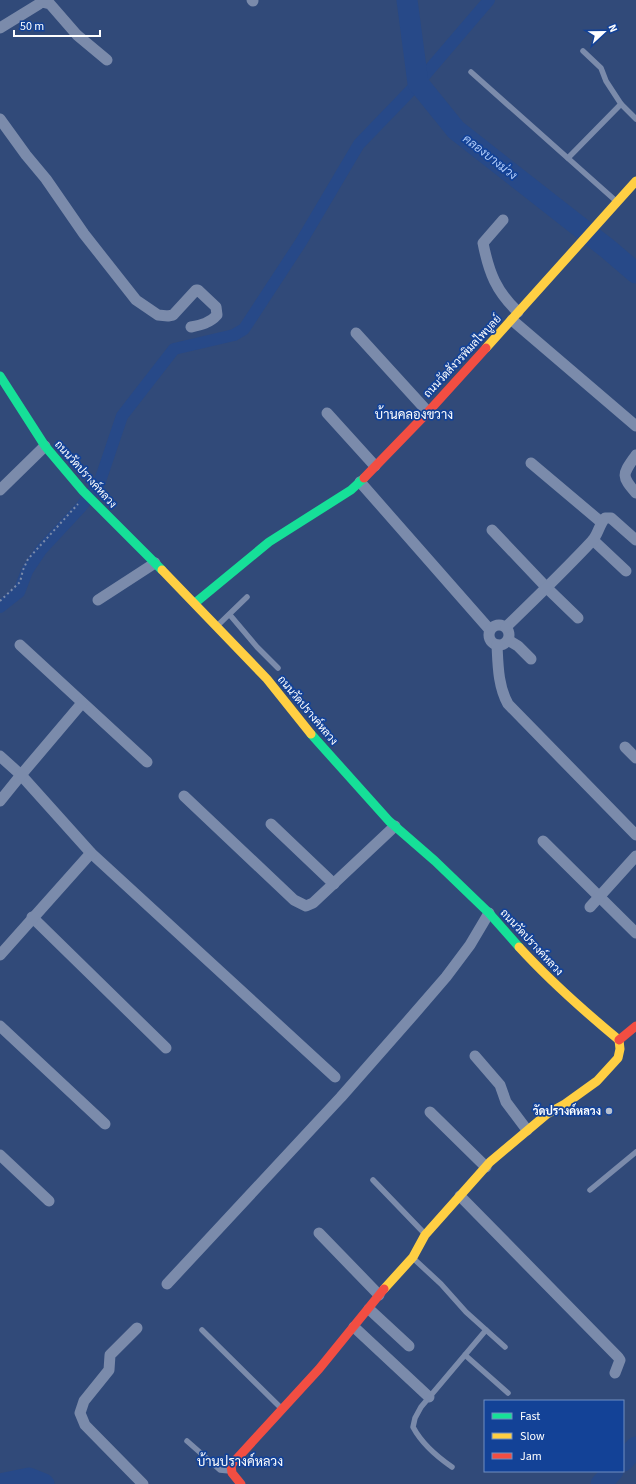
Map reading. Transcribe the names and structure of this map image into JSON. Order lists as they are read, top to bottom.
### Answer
{
  "streets": {
    "street": ["ถนนวัดสังวรพิมลไพบูลย์", "ถนนวัดปรางค์หลวง"]
  },
  "crossings": [
    ["ถนนวัดสังวรพิมลไพบูลย์", "ถนนวัดปรางค์หลวง"]
  ],
  "districts": ["บ้านคลองขวาง", "บ้านปรางค์หลวง"],
  "water": ["คลองบางม่วง"],
  "places": ["วัดปรางค์หลวง"],
  "legend": ["Fast", "Slow", "Jam"],
  "scale_bar": "50 m",
  "north": "right"
}
